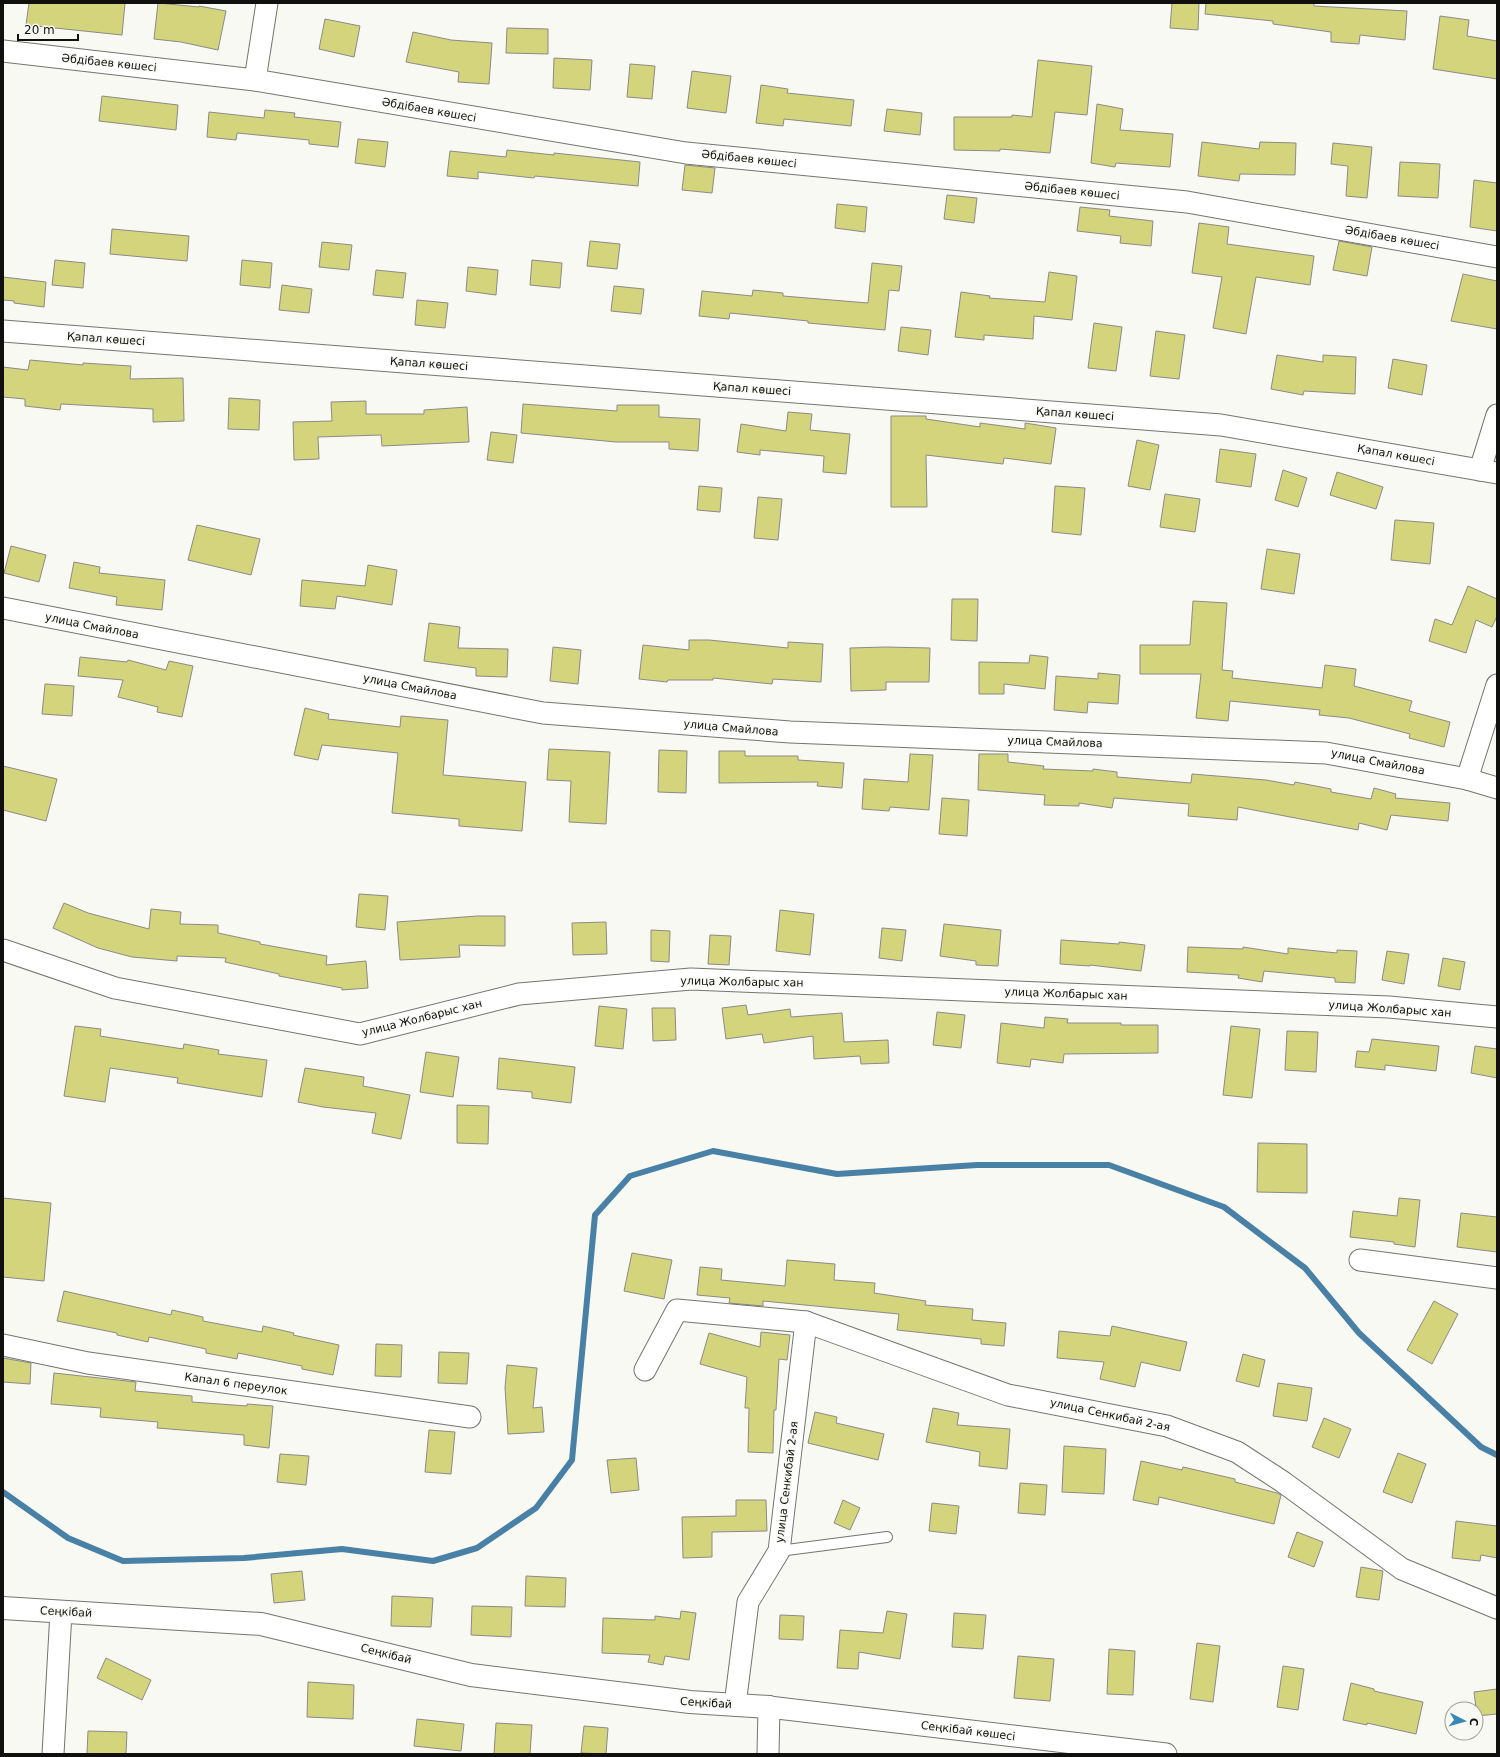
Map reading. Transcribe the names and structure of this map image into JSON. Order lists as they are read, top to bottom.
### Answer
{
  "streets": {
    "street": [
      "Әбдібаев көшесі",
      "Қапал көшесі",
      "улица Смайлова",
      "улица Жолбарыс хан",
      "Капал 6 переулок",
      "улица Сенкибай 2-ая",
      "Сеңкібай",
      "Сеңкібай көшесі"
    ]
  },
  "crossings": [
    ["улица Сенкибай 2-ая", "Сеңкібай"],
    ["Сеңкібай", "Сеңкібай көшесі"]
  ],
  "scale_bar": "20 m",
  "north": "right"
}
